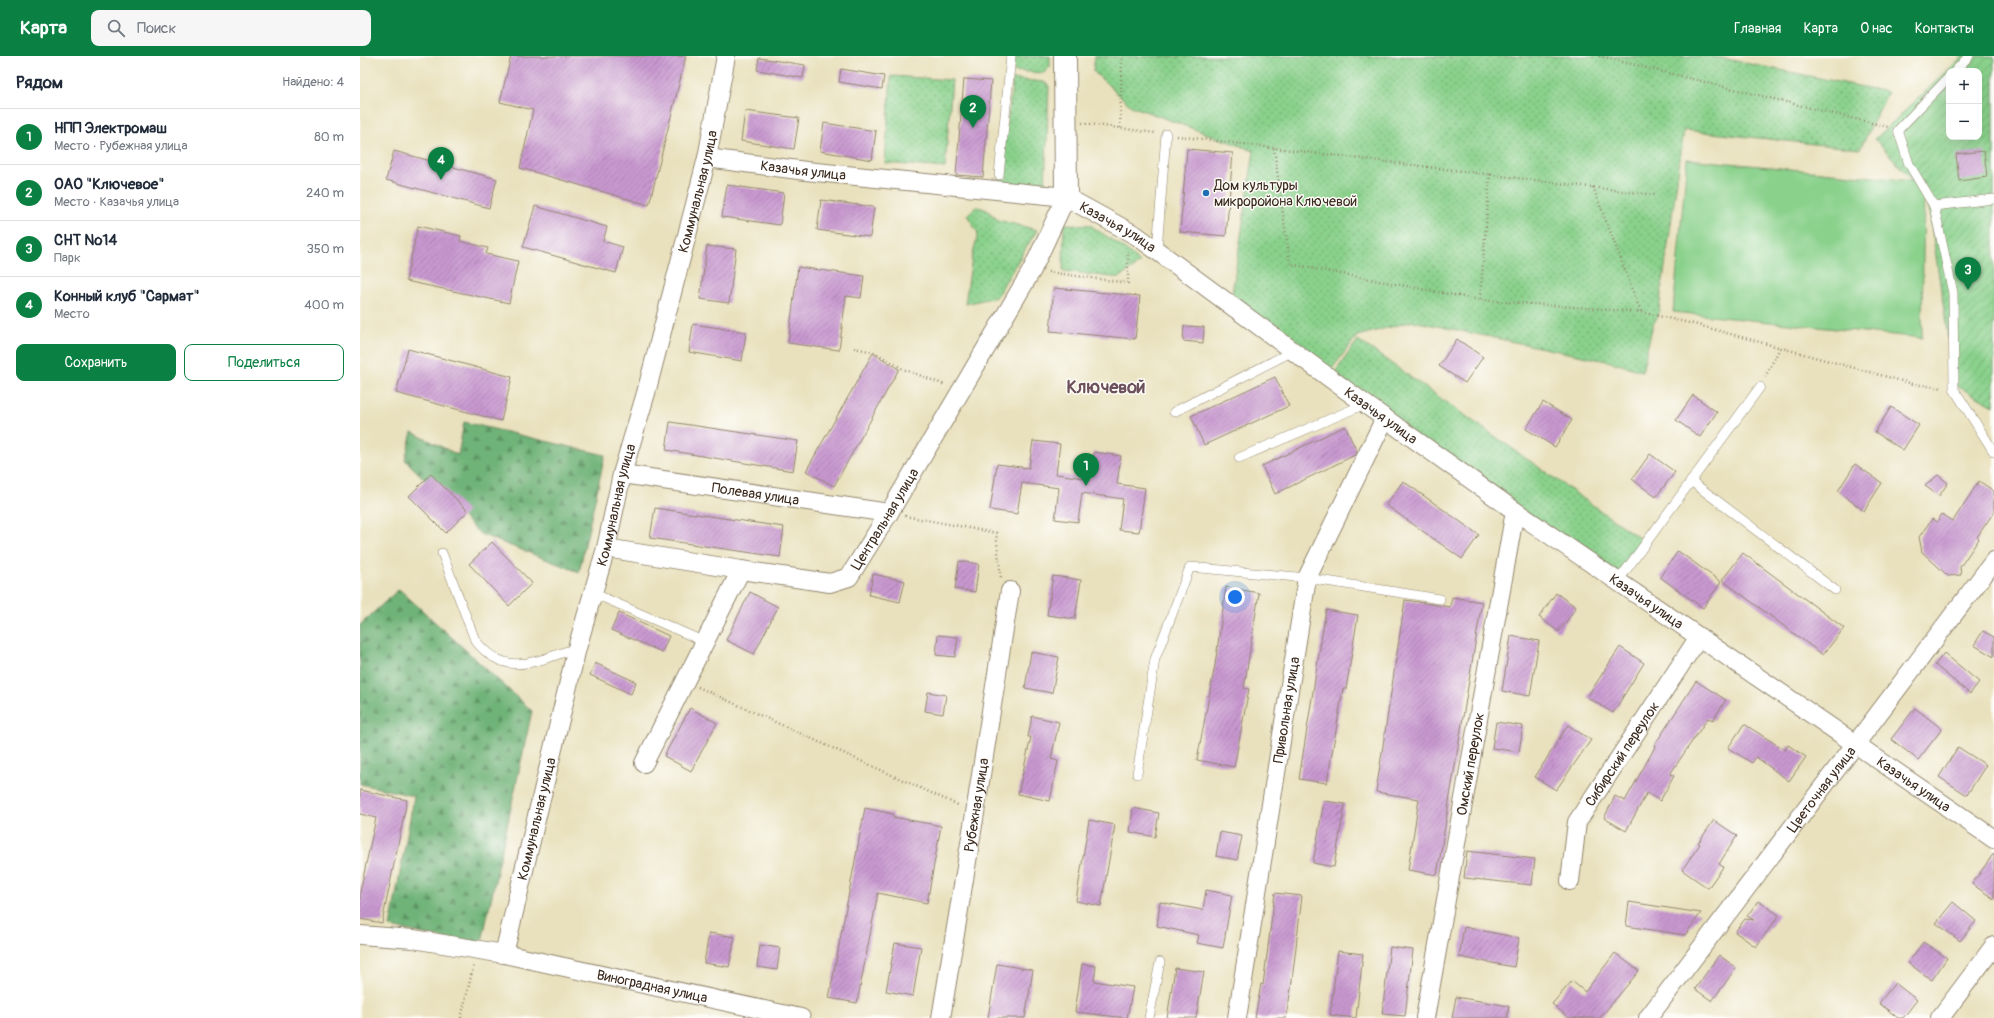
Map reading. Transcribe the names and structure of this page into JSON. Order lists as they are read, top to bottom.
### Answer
{
  "streets": {
    "street": [
      "Казачья улица",
      "Коммунальная улица",
      "Полевая улица",
      "Центральная улица",
      "Привольная улица",
      "Сибирский переулок",
      "Омский переулок",
      "Цветочная улица",
      "Рубежная улица",
      "Виноградная улица"
    ]
  },
  "crossings": [
    ["Казачья улица", "Коммунальная улица"],
    ["Казачья улица", "Центральная улица"],
    ["Казачья улица", "Привольная улица"],
    ["Казачья улица", "Сибирский переулок"],
    ["Казачья улица", "Омский переулок"],
    ["Казачья улица", "Цветочная улица"],
    ["Коммунальная улица", "Полевая улица"],
    ["Коммунальная улица", "Центральная улица"],
    ["Коммунальная улица", "Виноградная улица"],
    ["Полевая улица", "Центральная улица"]
  ],
  "districts": ["Ключевой"],
  "places": ["Дом культуры микроройона Ключевой"],
  "page": {
    "header": "Карта",
    "search": "Поиск",
    "nav": [
      "Главная",
      "Карта",
      "О нас",
      "Контакты"
    ],
    "heading": ["Рядом", "Найдено: 4"],
    "map_buttons": ["+", "−"],
    "pins": [
      "2",
      "4",
      "3",
      "1"
    ],
    "list": [
      {
        "mark": "1",
        "name": "НПП Электромаш",
        "note": "Место · Рубежная улица",
        "value": "80 m"
      },
      {
        "mark": "2",
        "name": "ОАО \"Ключевое\"",
        "note": "Место · Казачья улица",
        "value": "240 m"
      },
      {
        "mark": "3",
        "name": "СНТ №14",
        "note": "Парк",
        "value": "350 m"
      },
      {
        "mark": "4",
        "name": "Конный клуб \"Сармат\"",
        "note": "Место",
        "value": "400 m"
      }
    ],
    "buttons": ["Сохранить", "Поделиться"]
  }
}
